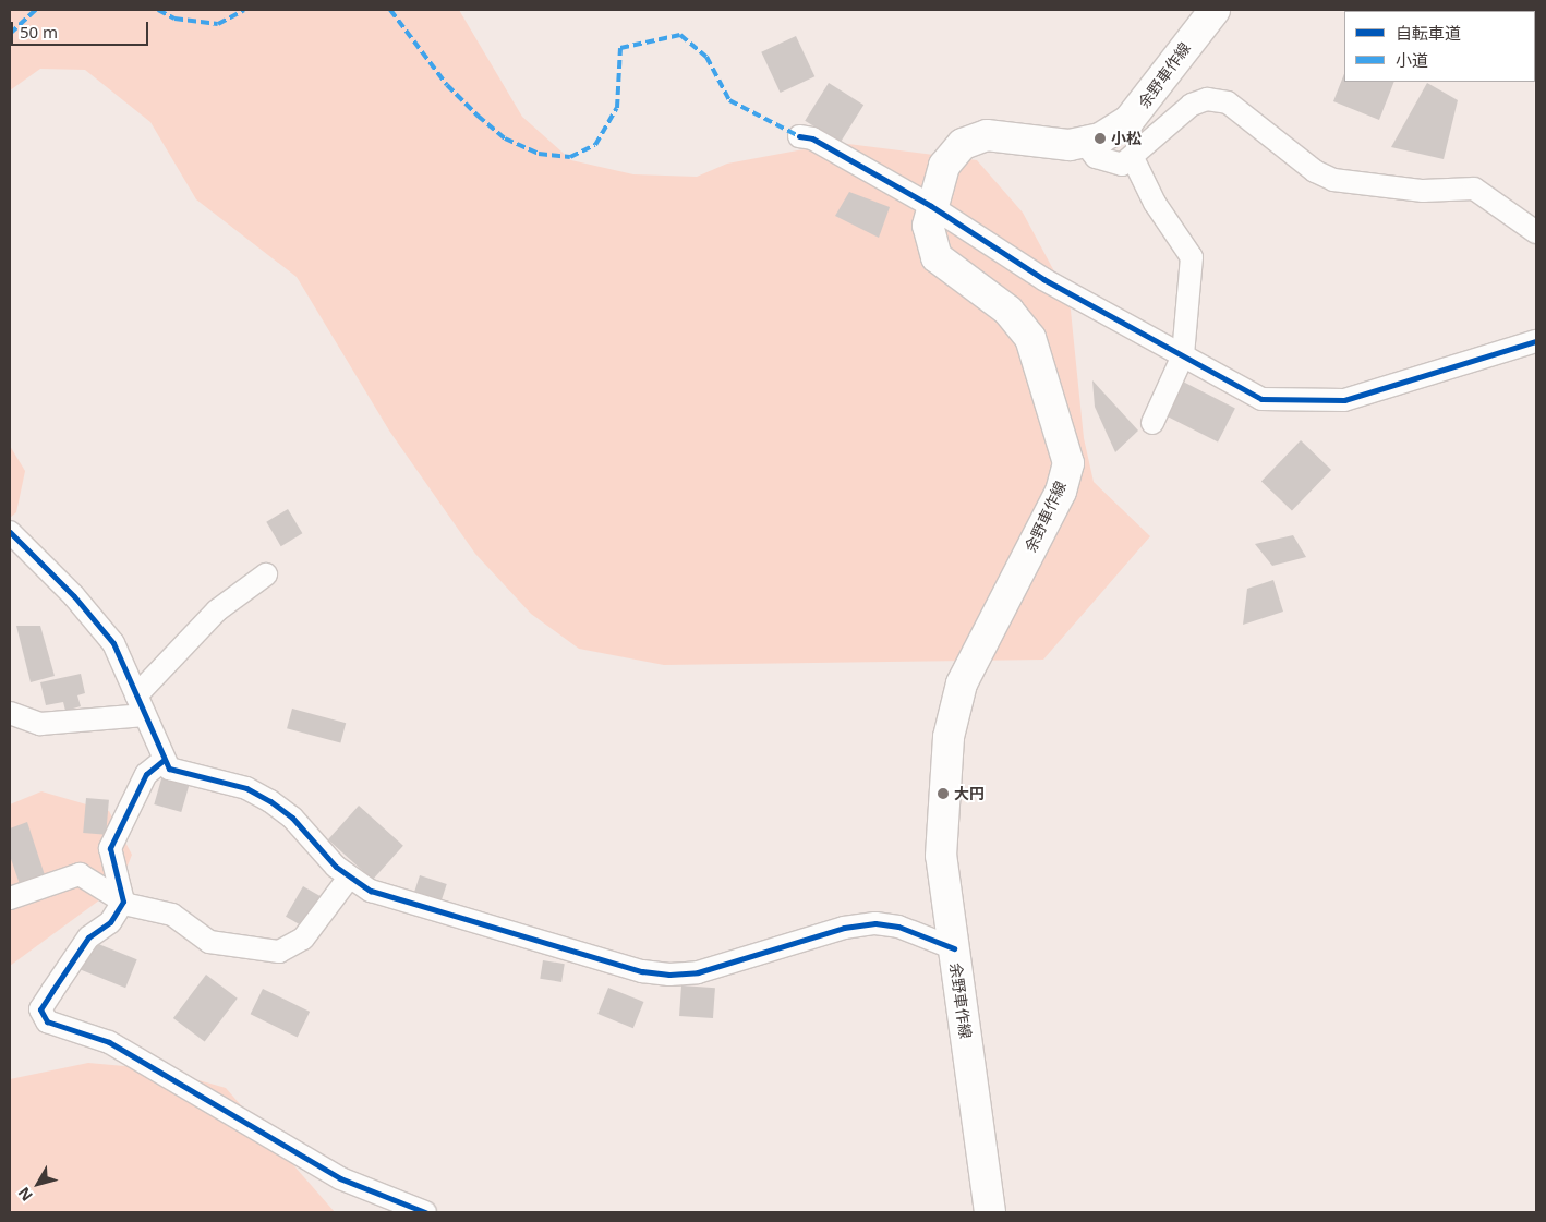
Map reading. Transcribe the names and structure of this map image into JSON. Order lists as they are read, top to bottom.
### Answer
{
  "streets": {
    "main road": ["余野車作線"]
  },
  "places": ["小松", "大円"],
  "legend": ["自転車道", "小道"],
  "scale_bar": "50 m",
  "north": "bottom left"
}
